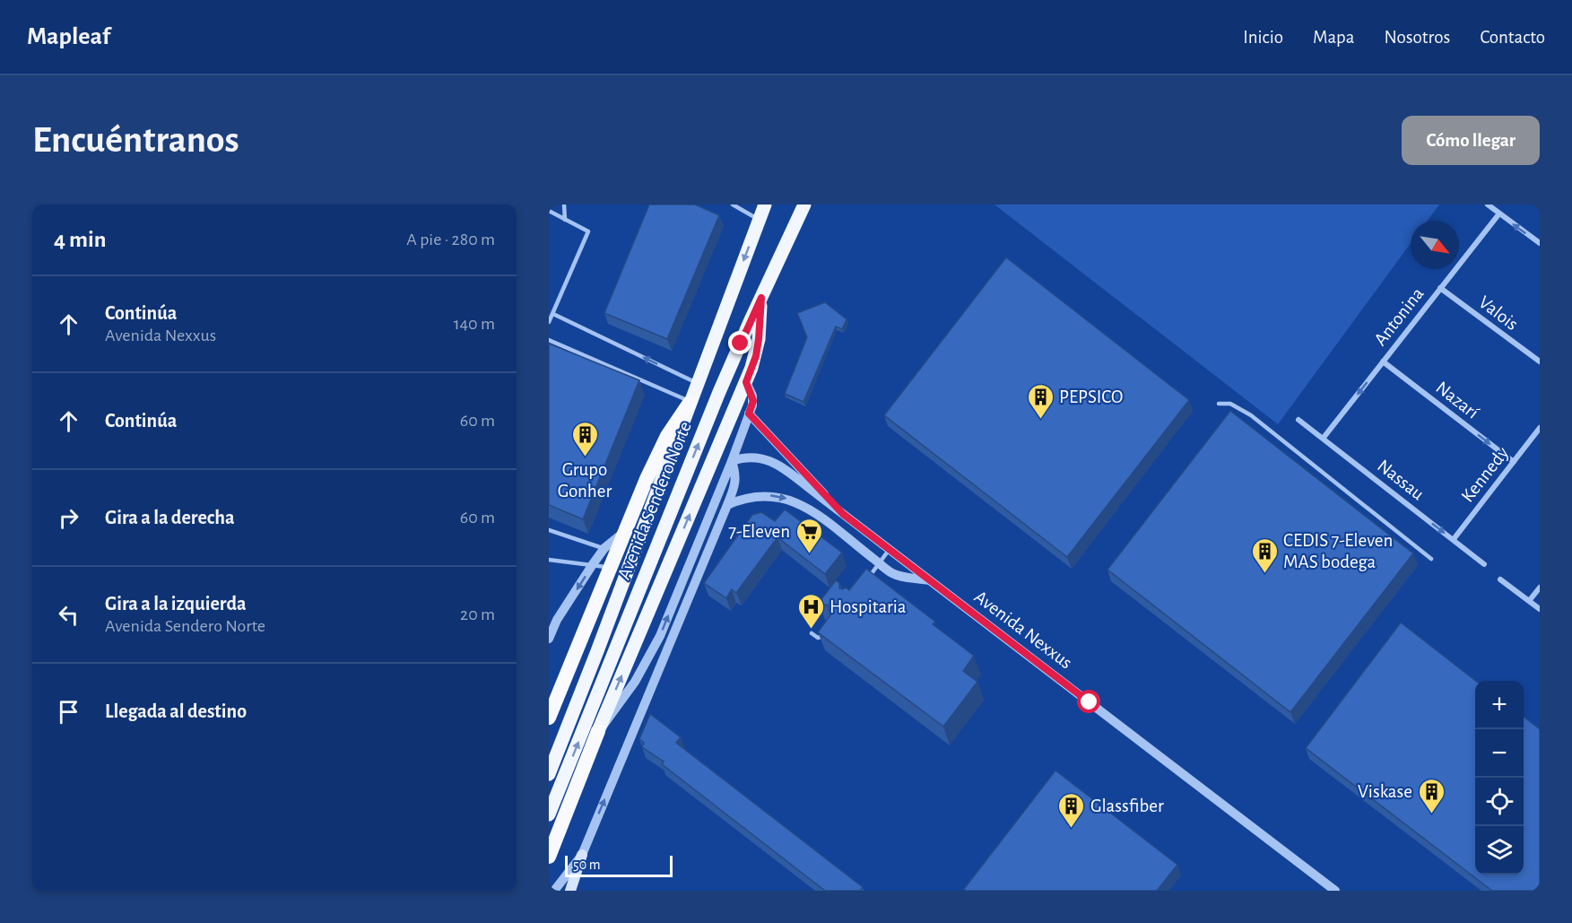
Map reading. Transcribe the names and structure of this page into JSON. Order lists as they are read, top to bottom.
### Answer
{
  "streets": {
    "main road": ["Avenida Sendero Norte"],
    "street": [
      "Valois",
      "Antonina",
      "Nazarí",
      "Kennedy",
      "Nassau",
      "Avenida Nexxus"
    ]
  },
  "crossings": [
    ["Valois", "Antonina"],
    ["Antonina", "Nazarí"],
    ["Antonina", "Nassau"],
    ["Nazarí", "Kennedy"],
    ["Kennedy", "Nassau"]
  ],
  "one_way": ["Nazarí", "Nassau"],
  "places": {
    "building": [
      "PEPSICO",
      "Grupo Gonher",
      "CEDIS 7-Eleven MAS bodega",
      "Viskase",
      "Glassfiber"
    ],
    "supermarket": ["7-Eleven"],
    "hospital": ["Hospitaria"]
  },
  "scale_bar": "50 m",
  "north": "bottom right",
  "page": {
    "header": "Mapleaf",
    "nav": [
      "Inicio",
      "Mapa",
      "Nosotros",
      "Contacto"
    ],
    "buttons": "Cómo llegar",
    "title": "Encuéntranos",
    "heading": ["4 min", "A pie · 280 m"],
    "list": [
      ["Continúa", "Avenida Nexxus", "140 m"],
      ["Continúa", "60 m"],
      ["Gira a la derecha", "60 m"],
      ["Gira a la izquierda", "Avenida Sendero Norte", "20 m"],
      "Llegada al destino"
    ],
    "map_buttons": ["+", "−"],
    "scale": "50 m"
  }
}
